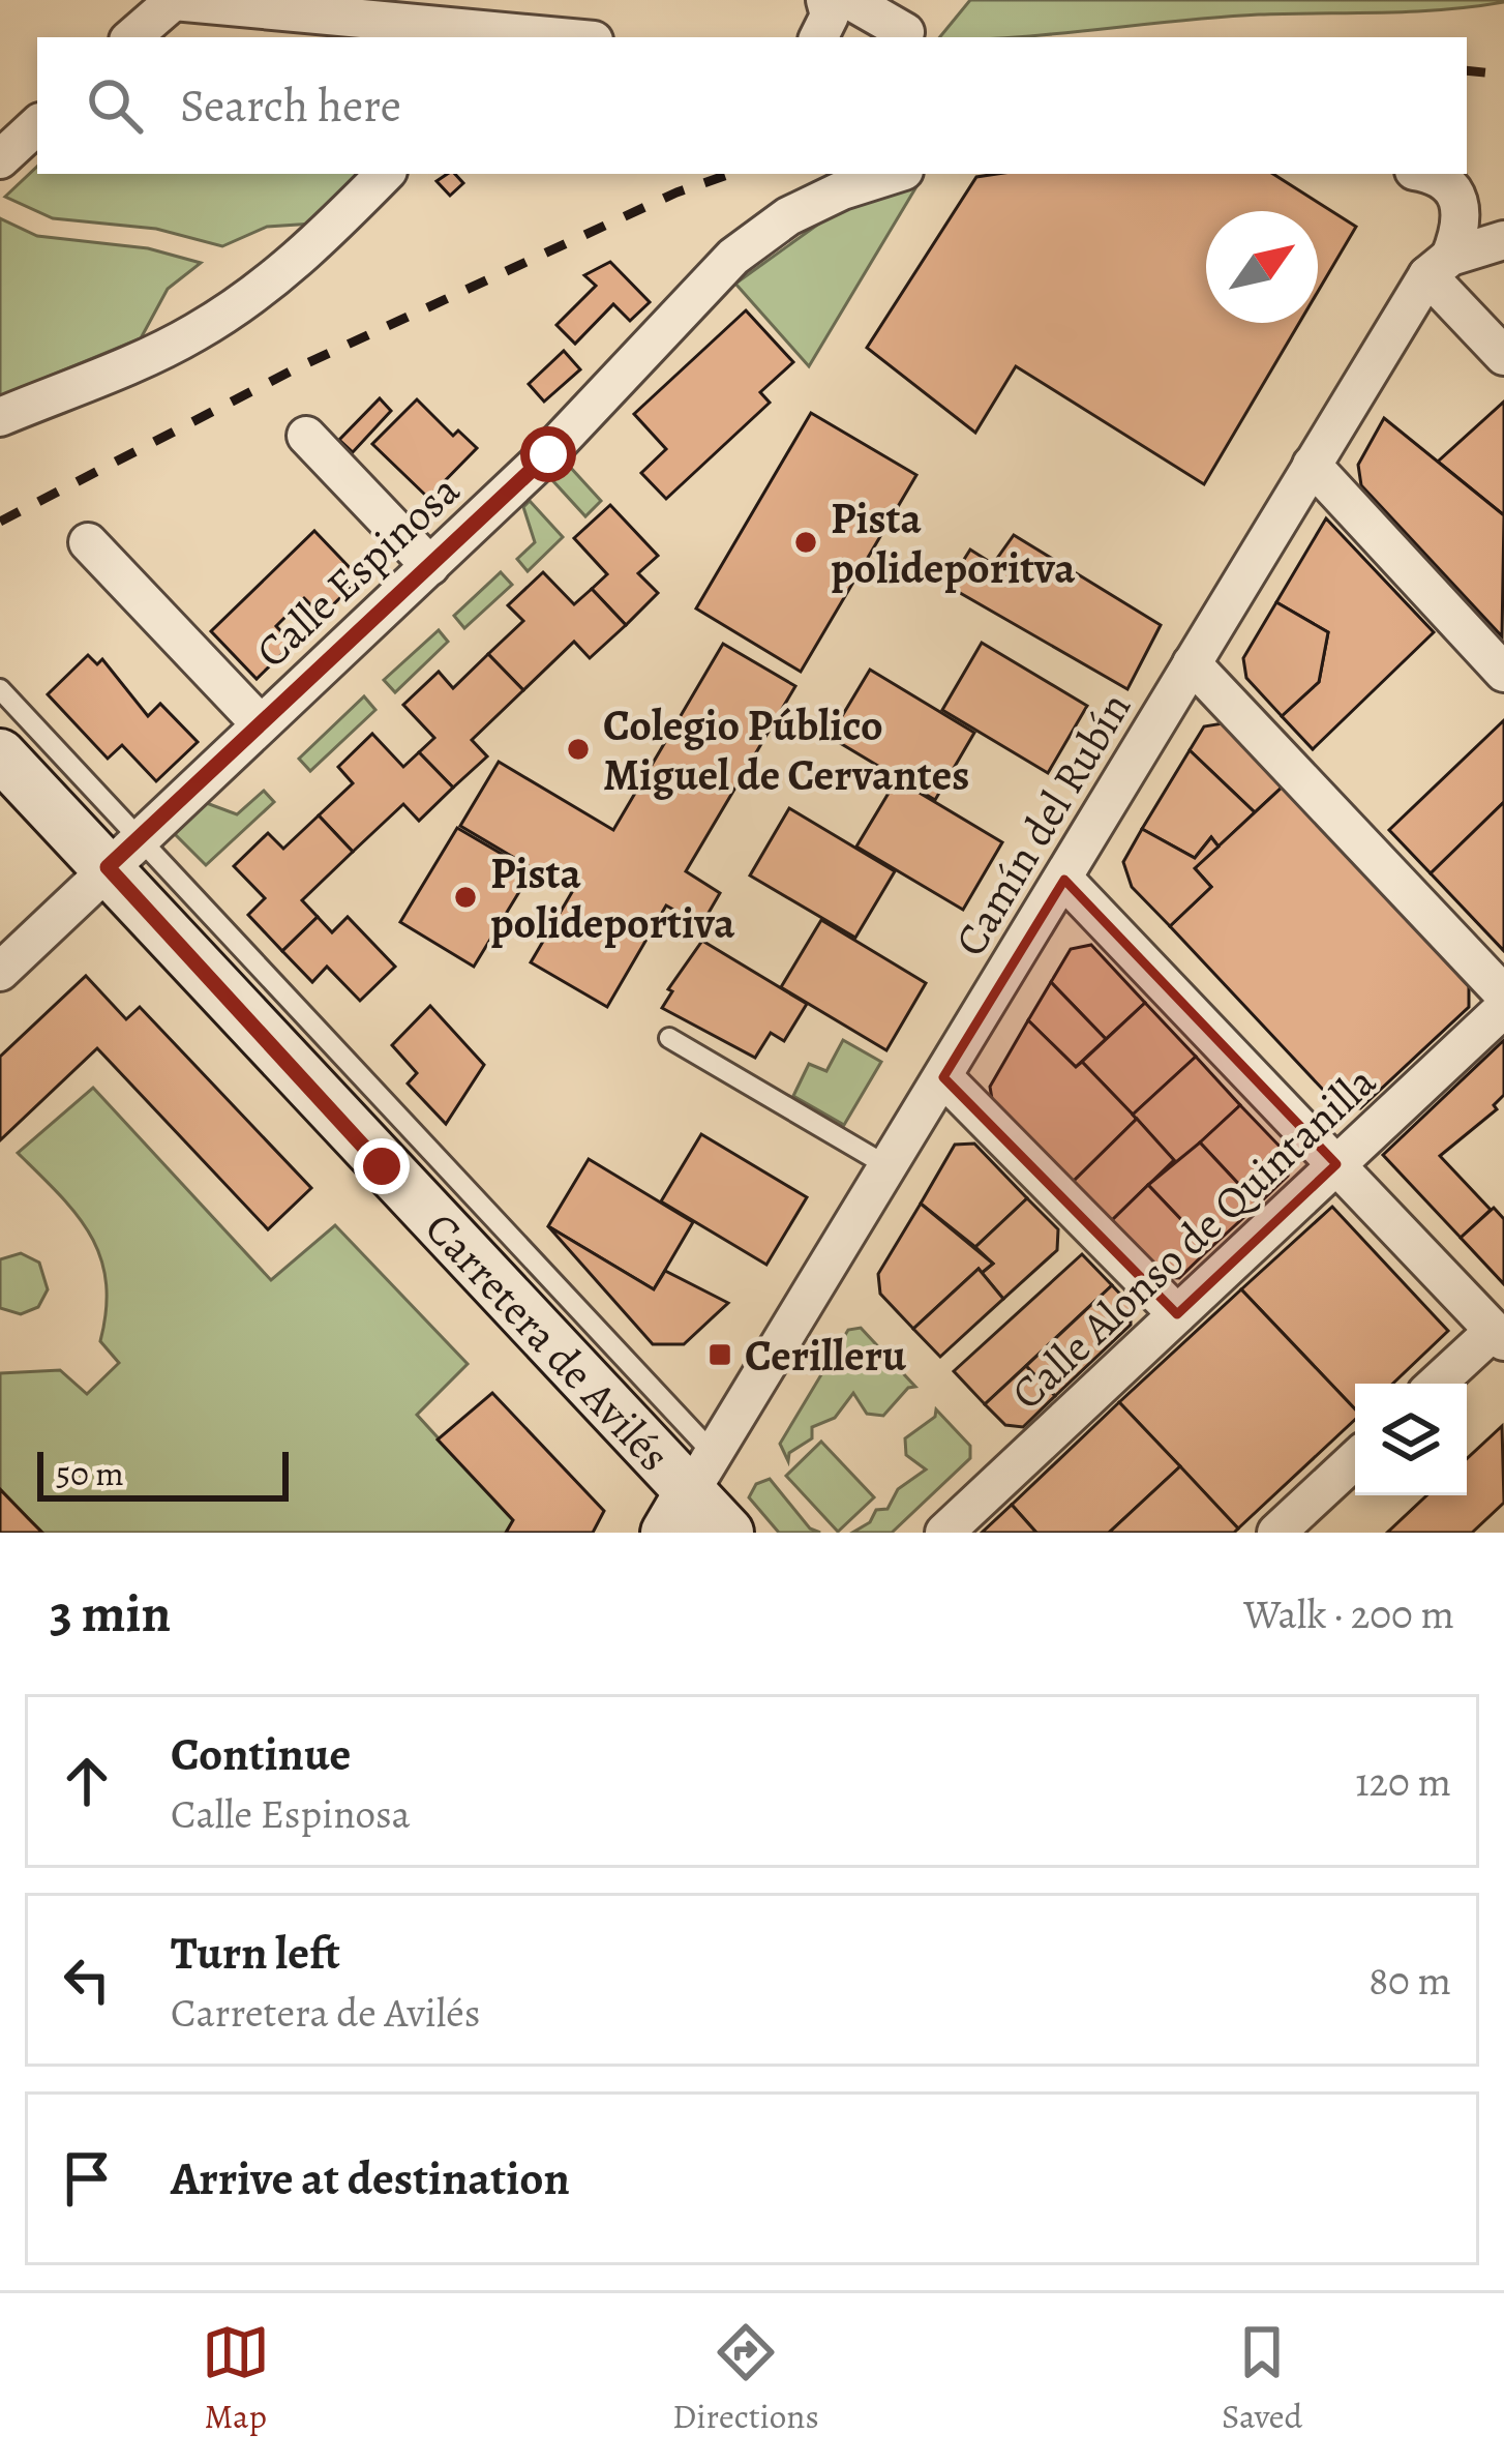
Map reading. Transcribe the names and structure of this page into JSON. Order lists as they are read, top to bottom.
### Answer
{
  "streets": {
    "street": [
      "Calle Espinosa",
      "Camín del Rubín",
      "Calle Alonso de Quintanilla",
      "Carretera de Avilés"
    ]
  },
  "crossings": [
    ["Calle Espinosa", "Carretera de Avilés"],
    ["Camín del Rubín", "Carretera de Avilés"]
  ],
  "places": {
    "other": ["Pista polideporitva", "Colegio Público Miguel de Cervantes", "Pista polideportiva"],
    "transit": ["Cerilleru"]
  },
  "scale_bar": "50 m",
  "north": "top right",
  "page": {
    "search": "Search here",
    "scale": "50 m",
    "heading": ["3 min", "Walk · 200 m"],
    "list": [
      ["Continue", "Calle Espinosa", "120 m"],
      ["Turn left", "Carretera de Avilés", "80 m"],
      "Arrive at destination"
    ],
    "nav": ["Map", "Directions", "Saved"]
  }
}
